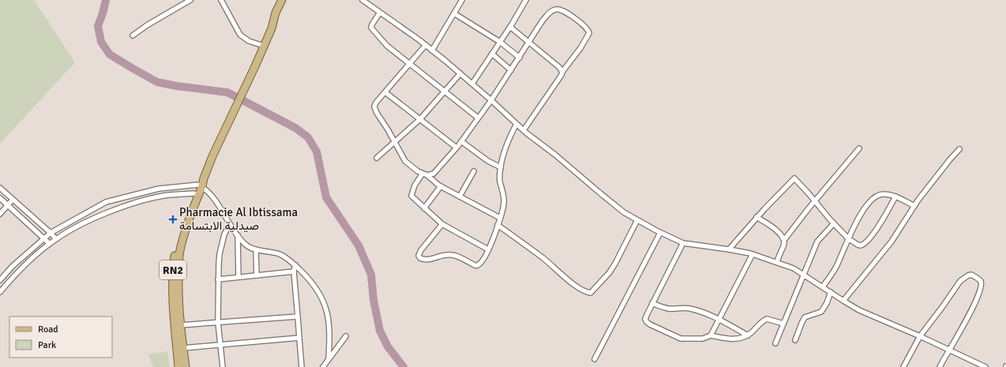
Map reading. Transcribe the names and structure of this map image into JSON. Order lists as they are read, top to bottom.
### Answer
{
  "streets": {
    "main road": ["RN2"]
  },
  "places": {
    "health": ["Pharmacie Al Ibtissama صيدلية الابتسامة"]
  },
  "legend": ["Road", "Park"]
}
